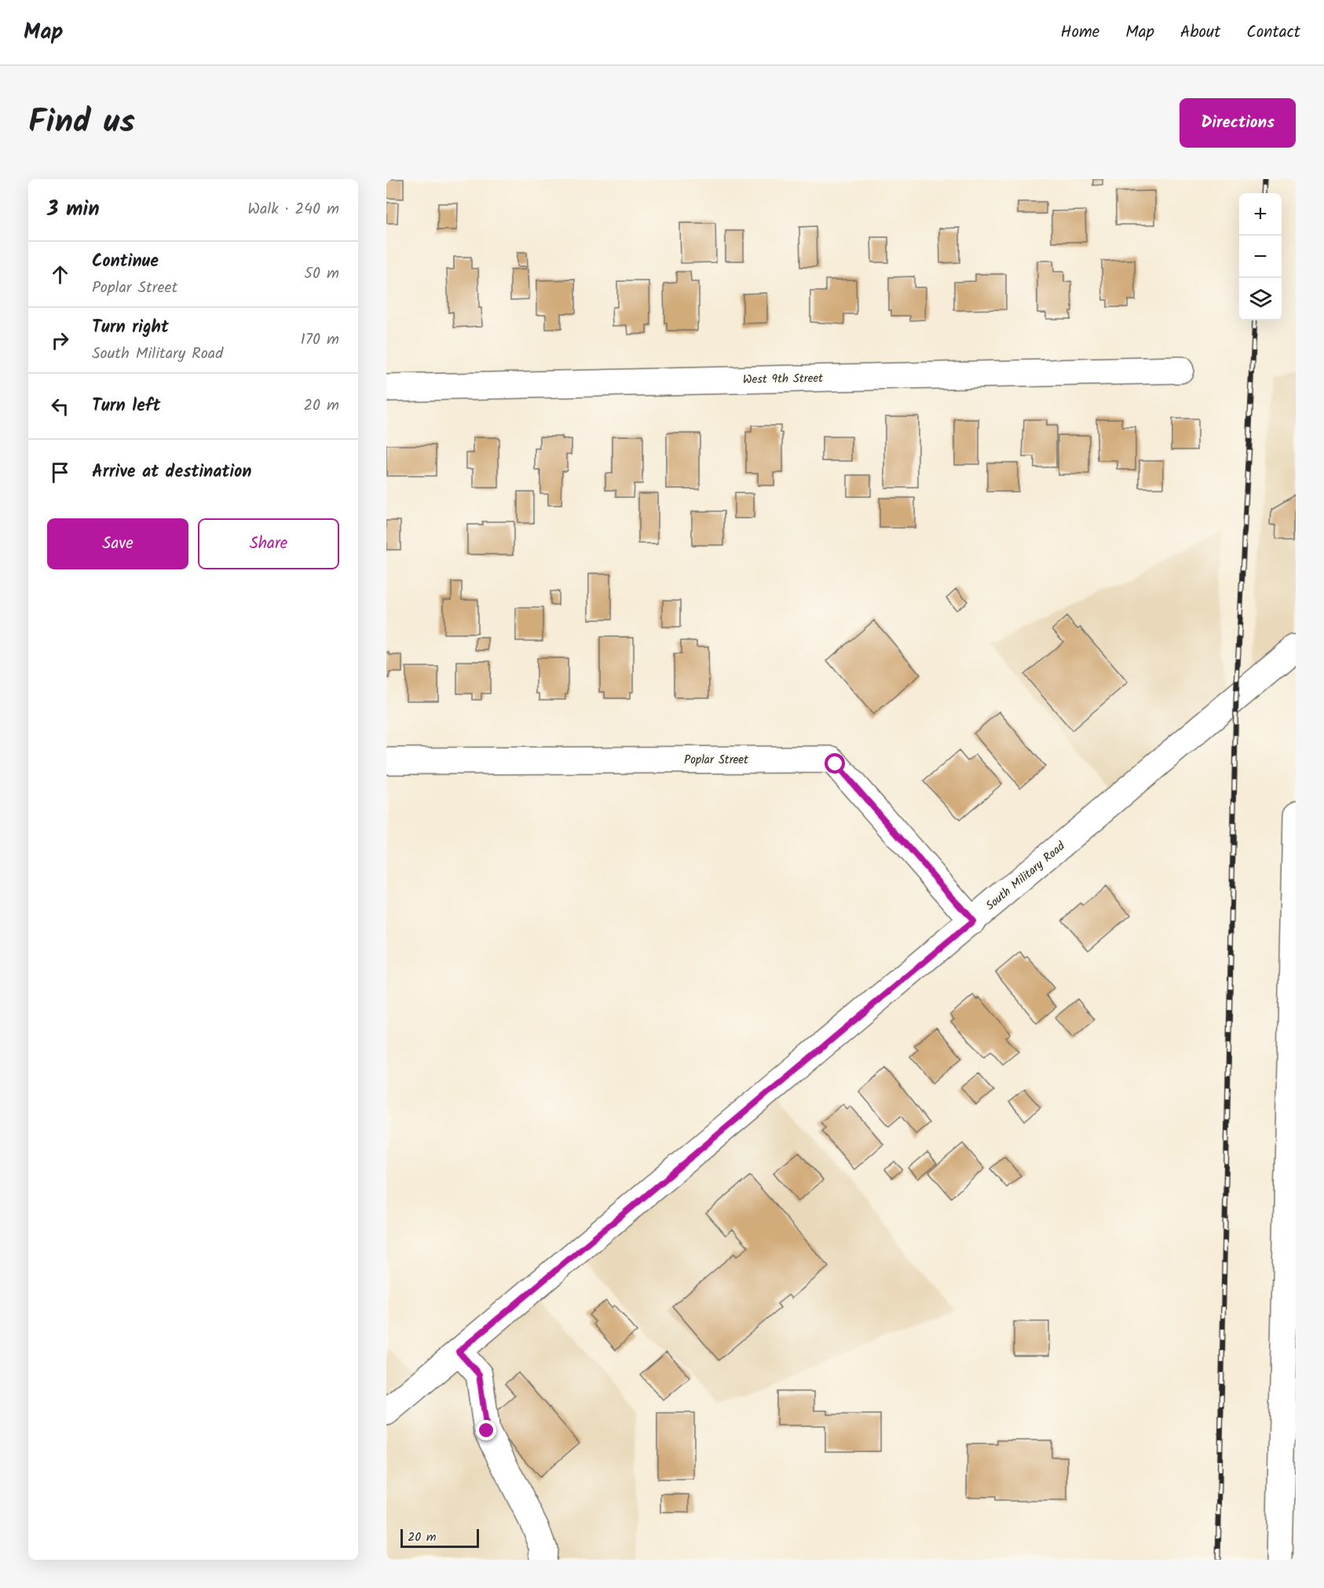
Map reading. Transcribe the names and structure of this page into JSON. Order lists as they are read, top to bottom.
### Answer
{
  "streets": {
    "street": ["West 9th Street", "Poplar Street", "South Military Road"]
  },
  "crossings": [
    ["Poplar Street", "South Military Road"]
  ],
  "scale_bar": "20 m",
  "page": {
    "header": "Map",
    "nav": [
      "Home",
      "Map",
      "About",
      "Contact"
    ],
    "title": "Find us",
    "buttons": [
      "Directions",
      ["Save", "Share"]
    ],
    "heading": ["3 min", "Walk · 240 m"],
    "map_buttons": ["+", "−"],
    "list": [
      ["Continue", "Poplar Street", "50 m"],
      ["Turn right", "South Military Road", "170 m"],
      ["Turn left", "20 m"],
      "Arrive at destination"
    ],
    "scale": "20 m"
  }
}
